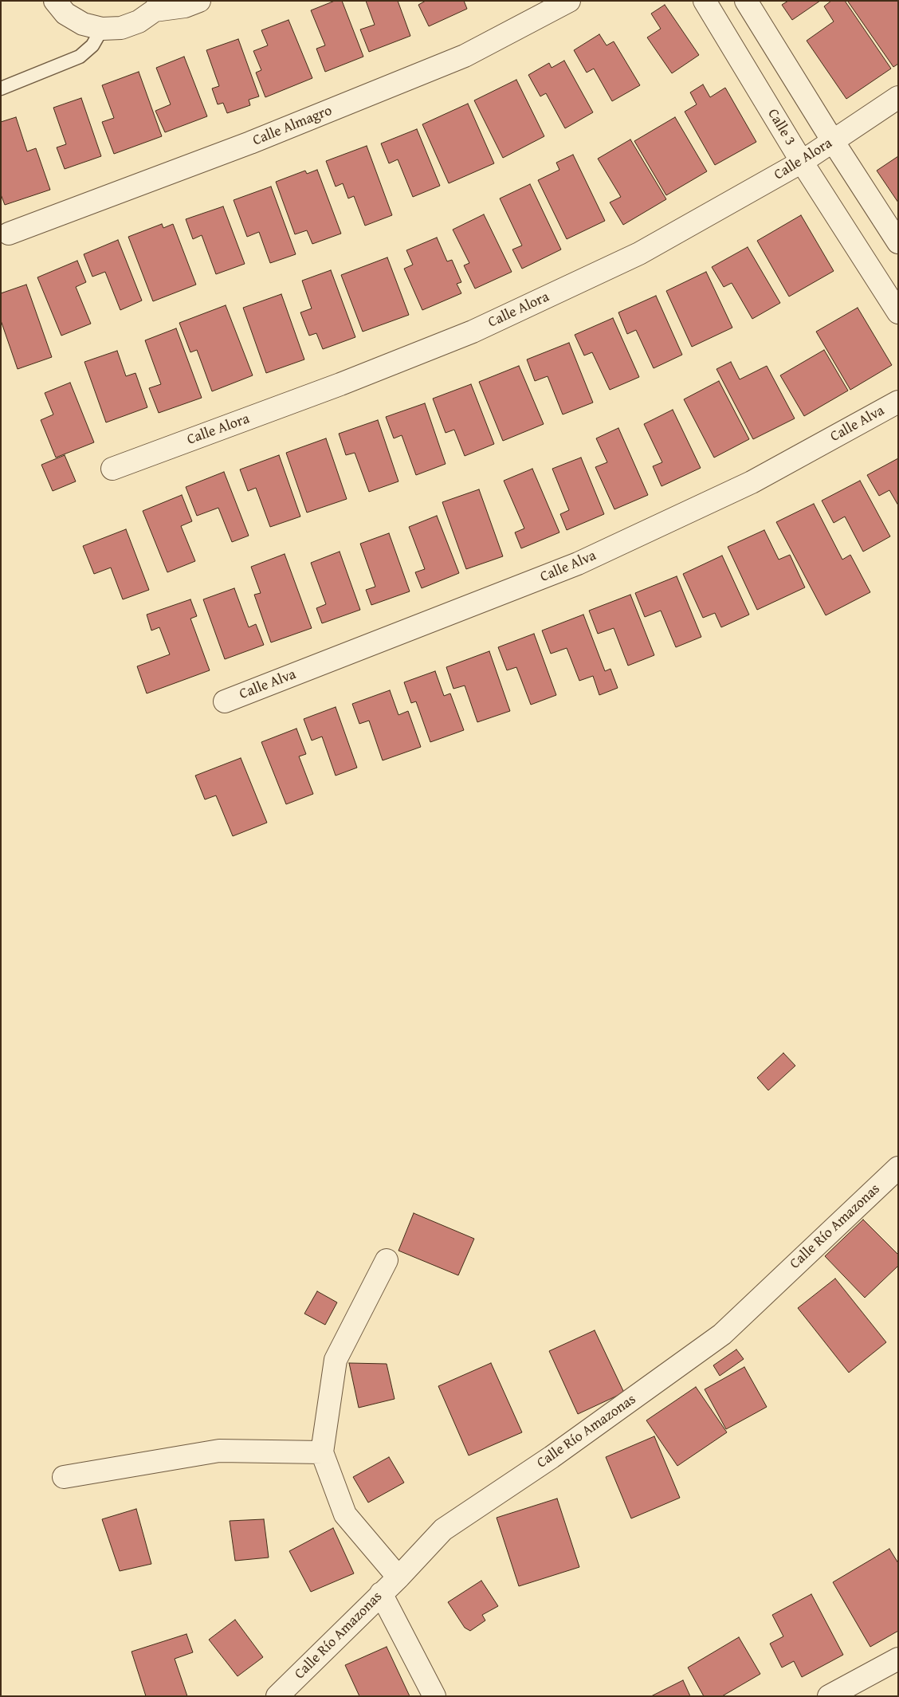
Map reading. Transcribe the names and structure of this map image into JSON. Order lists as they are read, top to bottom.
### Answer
{
  "streets": {
    "street": [
      "Calle Almagro",
      "Calle 3",
      "Calle Alora",
      "Calle Alva",
      "Calle Río Amazonas"
    ]
  },
  "crossings": [
    ["Calle 3", "Calle Alora"]
  ]
}
